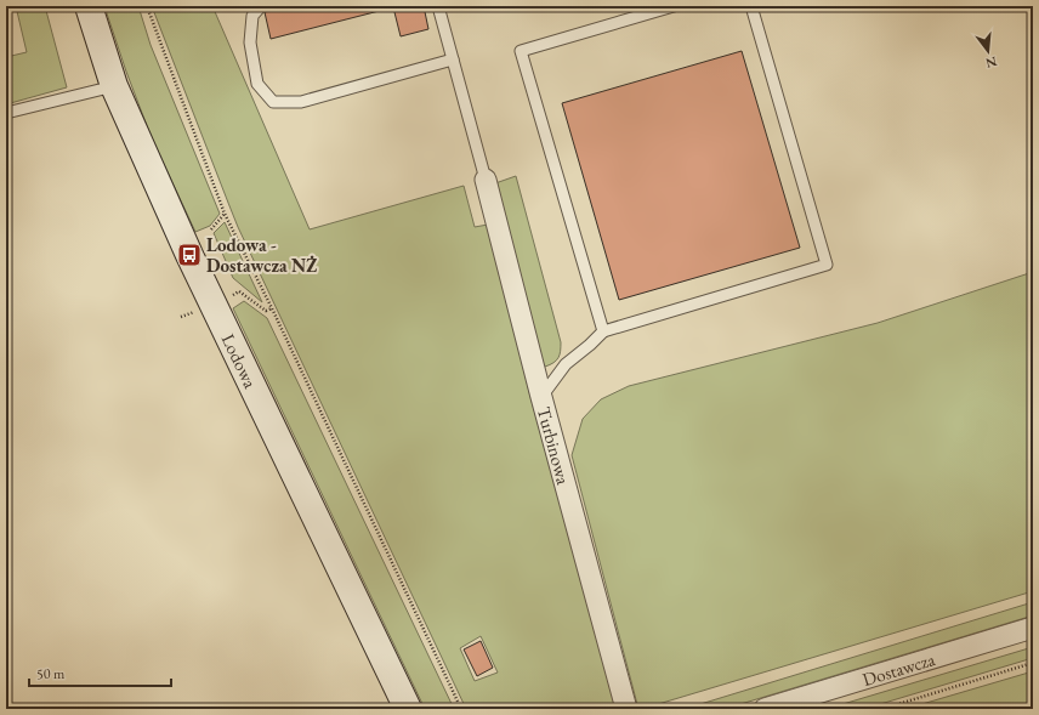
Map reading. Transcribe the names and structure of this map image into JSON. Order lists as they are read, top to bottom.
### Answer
{
  "streets": {
    "street": ["Lodowa", "Turbinowa", "Dostawcza"]
  },
  "places": {
    "bus stop": ["Lodowa - Dostawcza NŻ"]
  },
  "scale_bar": "50 m",
  "north": "bottom"
}
